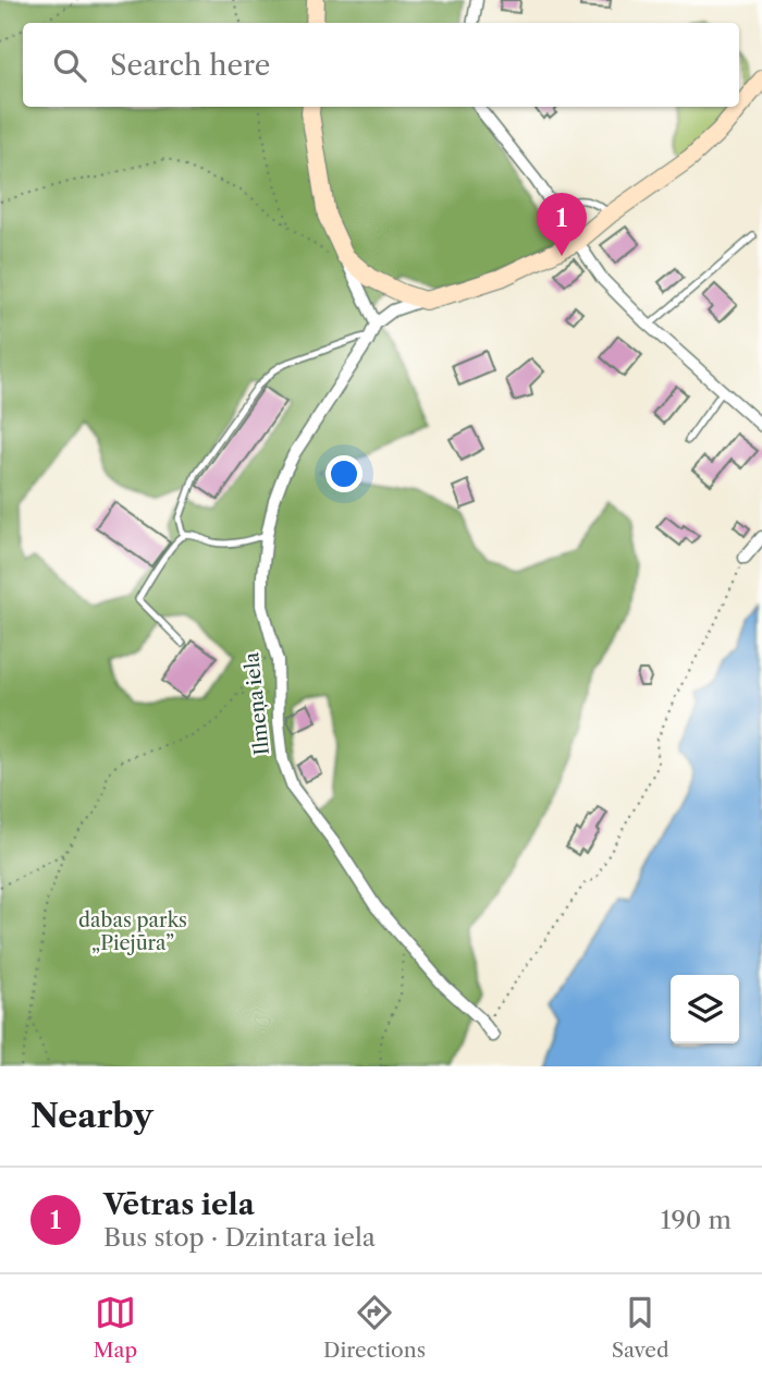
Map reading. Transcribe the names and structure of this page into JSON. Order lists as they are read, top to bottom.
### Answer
{
  "streets": {
    "street": ["Ilmeņa iela"]
  },
  "parks": ["dabas parks „Piejūra”"],
  "page": {
    "search": "Search here",
    "pins": "1",
    "heading": "Nearby",
    "list": [
      {
        "mark": "1",
        "name": "Vētras iela",
        "note": "Bus stop · Dzintara iela",
        "value": "190 m"
      }
    ],
    "nav": ["Map", "Directions", "Saved"]
  }
}
